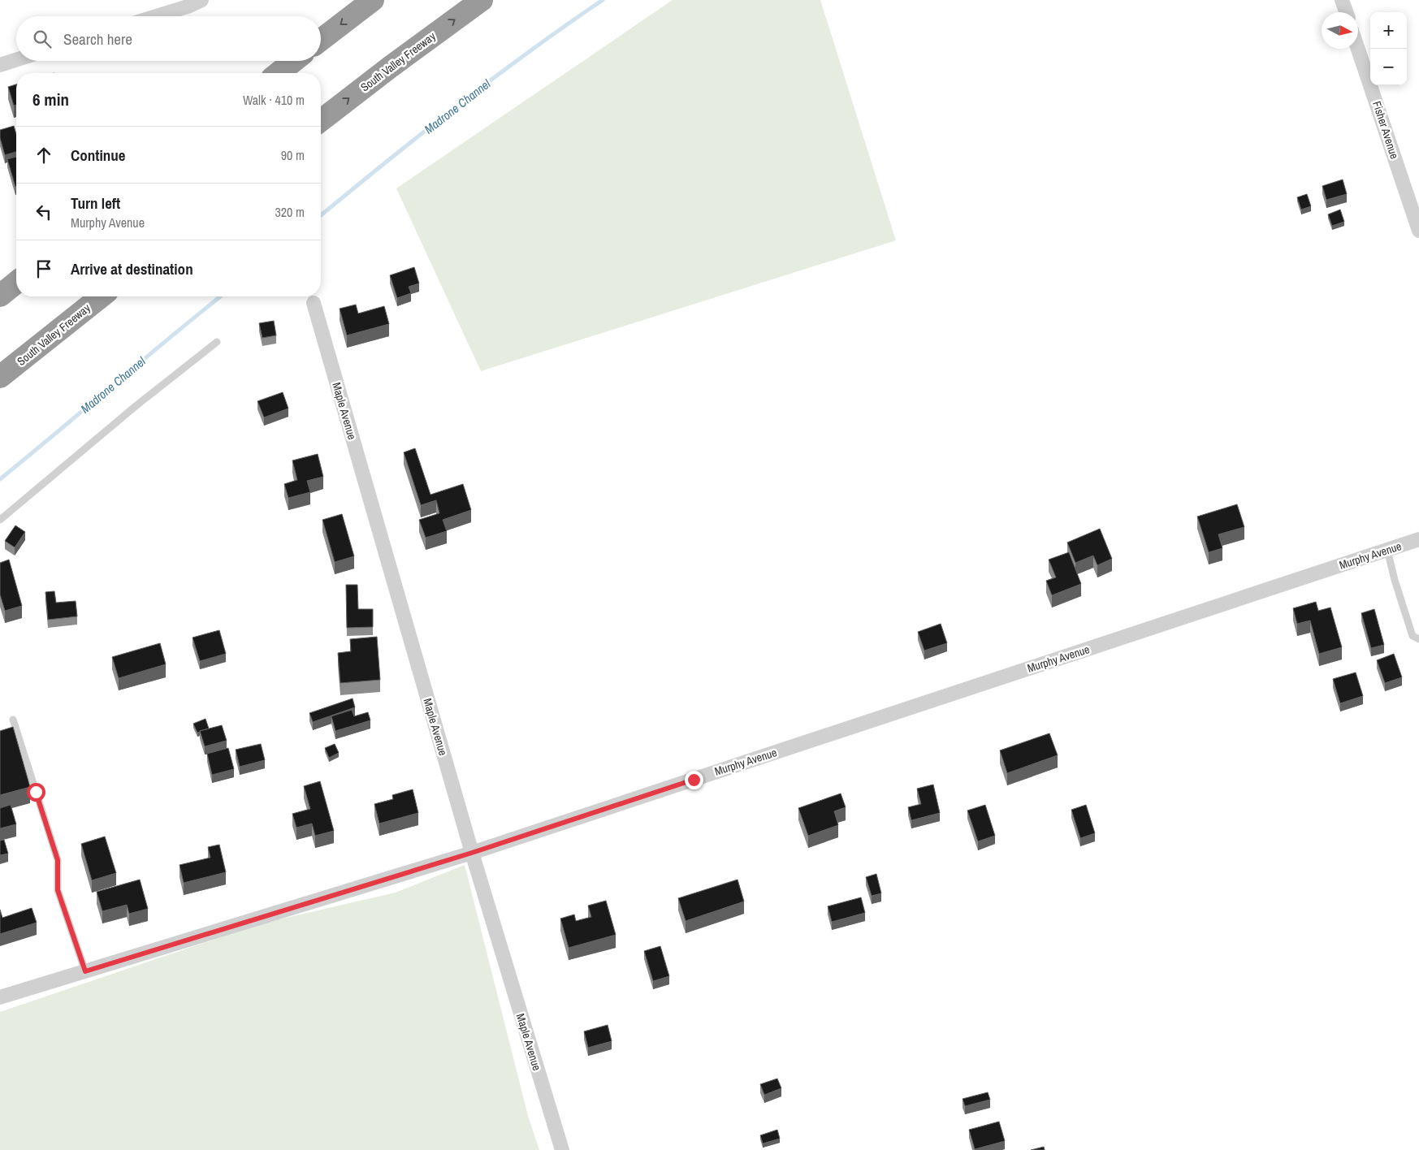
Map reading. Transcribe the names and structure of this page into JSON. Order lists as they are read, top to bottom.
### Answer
{
  "streets": {
    "highway": ["South Valley Freeway"],
    "street": ["Fisher Avenue", "Maple Avenue", "Murphy Avenue"]
  },
  "crossings": [
    ["Maple Avenue", "Murphy Avenue"]
  ],
  "water": ["Madrone Channel"],
  "north": "right",
  "page": {
    "map_buttons": ["+", "−"],
    "search": "Search here",
    "heading": ["6 min", "Walk · 410 m"],
    "list": [
      ["Continue", "90 m"],
      ["Turn left", "Murphy Avenue", "320 m"],
      "Arrive at destination"
    ]
  }
}
